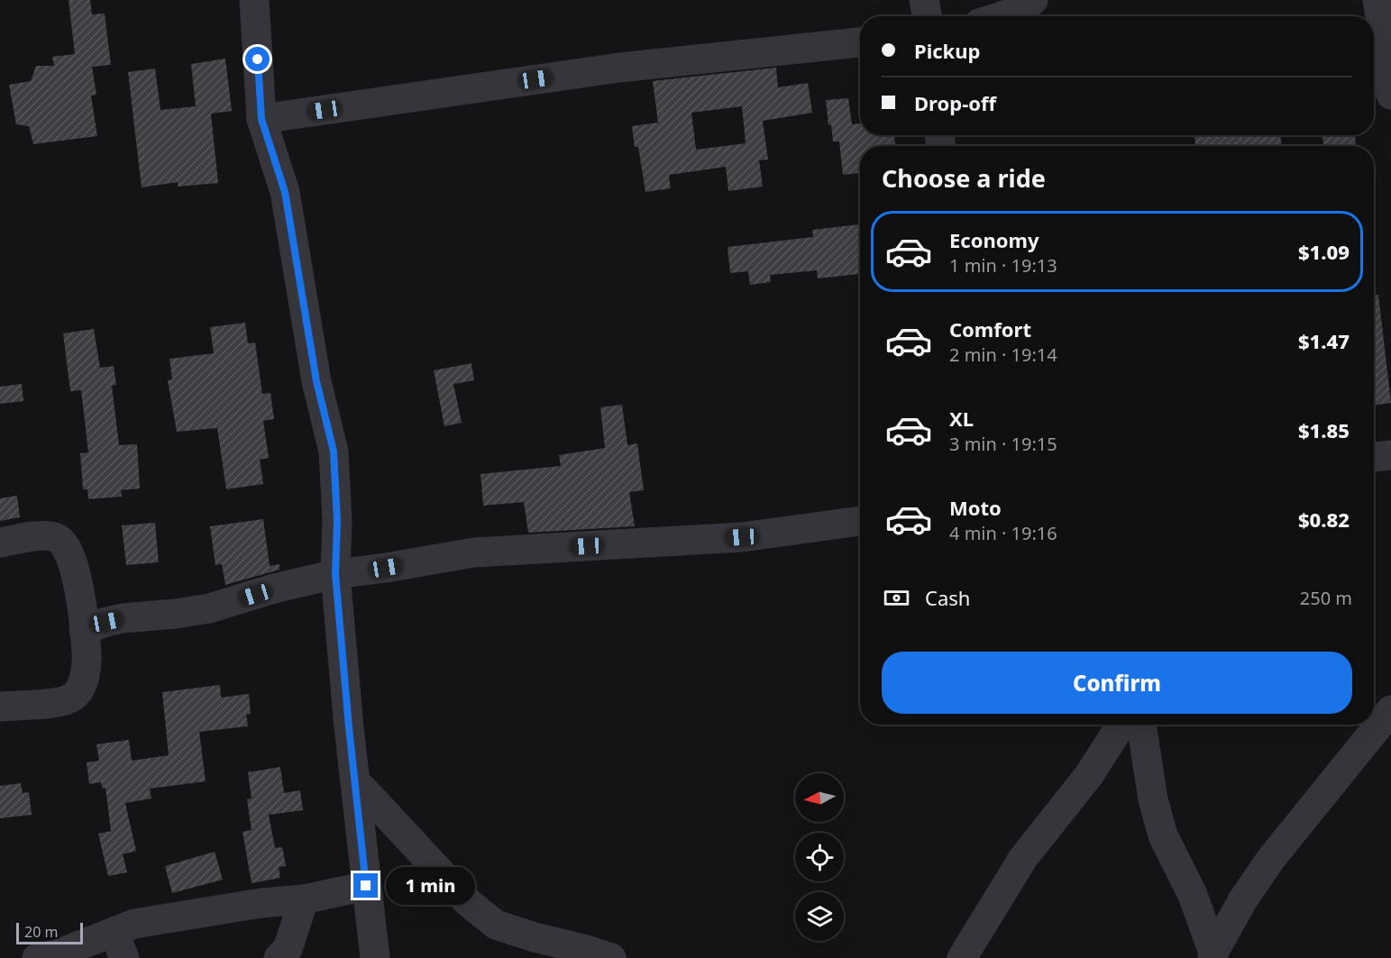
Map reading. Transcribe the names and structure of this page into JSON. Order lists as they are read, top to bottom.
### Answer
{
  "scale_bar": "20 m",
  "north": "left",
  "page": {
    "banner": ["Pickup", "Drop-off"],
    "heading": "Choose a ride",
    "list": [
      {
        "name": "Economy",
        "note": "1 min · 19:13",
        "value": "$1.09"
      },
      {
        "name": "Comfort",
        "note": "2 min · 19:14",
        "value": "$1.47"
      },
      {
        "name": "XL",
        "note": "3 min · 19:15",
        "value": "$1.85"
      },
      {
        "name": "Moto",
        "note": "4 min · 19:16",
        "value": "$0.82"
      }
    ],
    "pay": ["Cash", "250 m"],
    "buttons": "Confirm",
    "bubble": "1 min",
    "scale": "20 m"
  }
}
